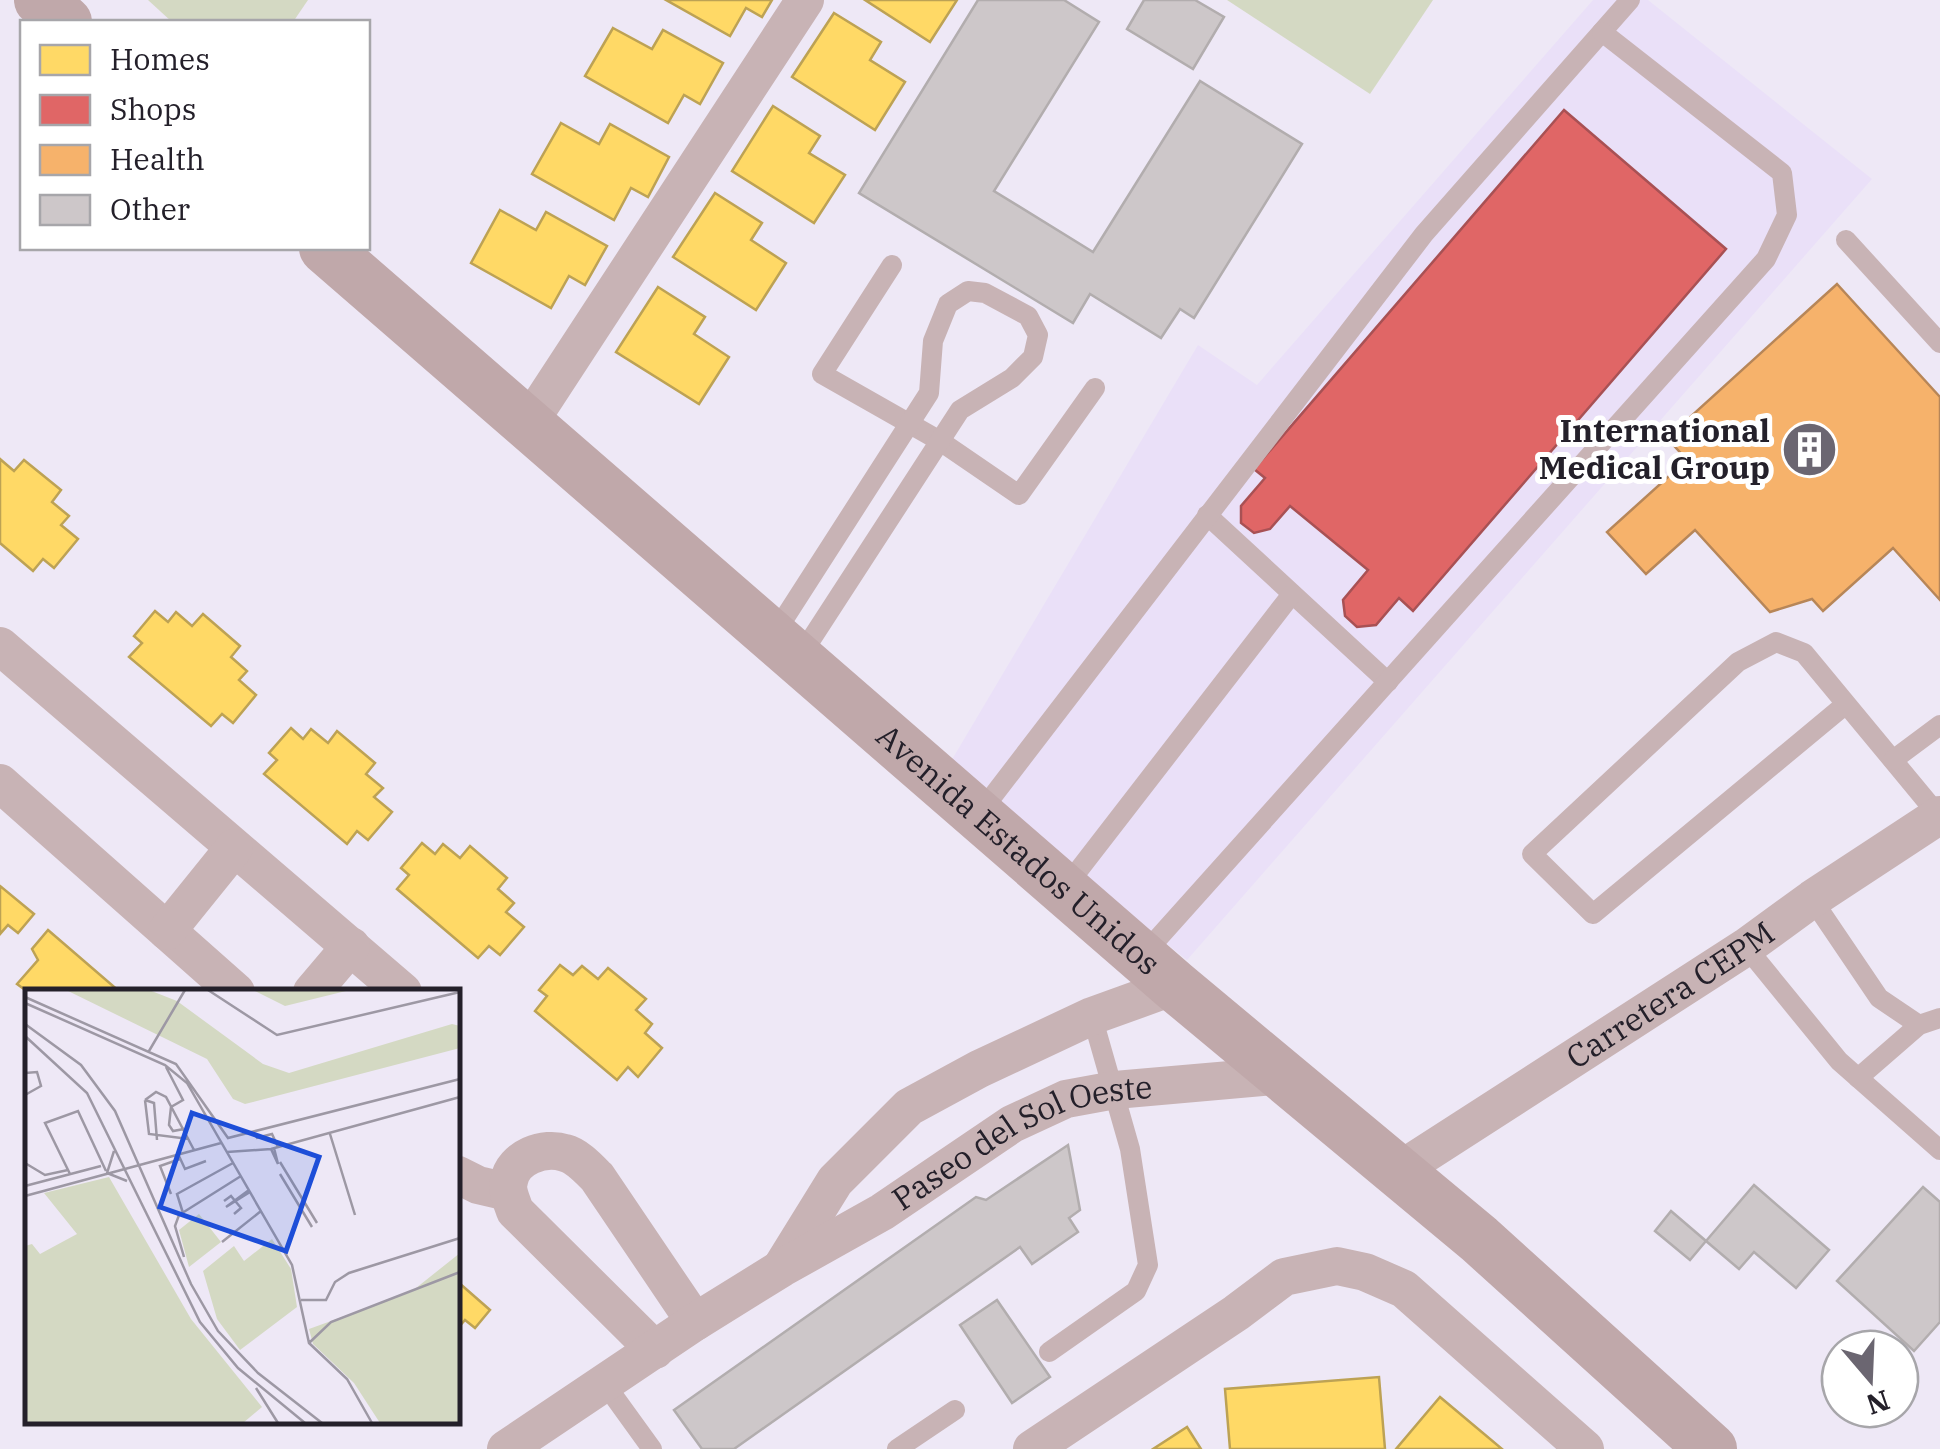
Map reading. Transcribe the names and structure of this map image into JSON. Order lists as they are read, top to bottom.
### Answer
{
  "streets": {
    "street": ["Avenida Estados Unidos", "Carretera CEPM", "Paseo del Sol Oeste"]
  },
  "crossings": [
    ["Avenida Estados Unidos", "Carretera CEPM"],
    ["Avenida Estados Unidos", "Paseo del Sol Oeste"]
  ],
  "places": {
    "building": ["International Medical Group"]
  },
  "legend": [
    "Homes",
    "Shops",
    "Health",
    "Other"
  ],
  "north": "bottom"
}
